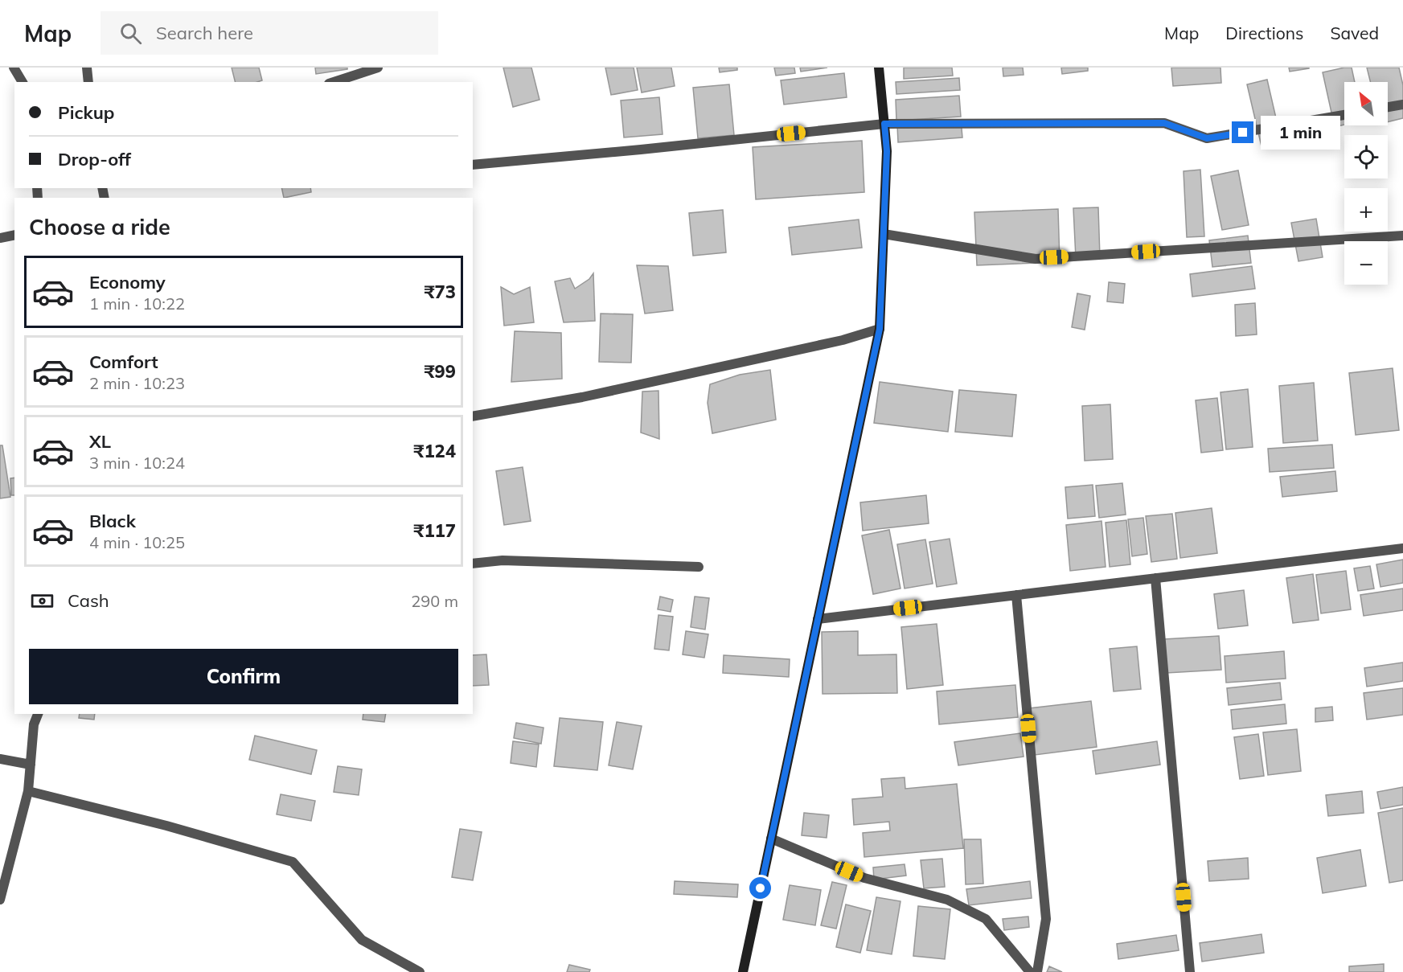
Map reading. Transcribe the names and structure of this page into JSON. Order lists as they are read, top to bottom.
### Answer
{
  "north": "top left",
  "page": {
    "header": "Map",
    "search": "Search here",
    "nav": ["Map", "Directions", "Saved"],
    "map_buttons": ["+", "−"],
    "banner": ["Pickup", "Drop-off"],
    "bubble": "1 min",
    "heading": "Choose a ride",
    "list": [
      {
        "name": "Economy",
        "note": "1 min · 10:22",
        "value": "₹73"
      },
      {
        "name": "Comfort",
        "note": "2 min · 10:23",
        "value": "₹99"
      },
      {
        "name": "XL",
        "note": "3 min · 10:24",
        "value": "₹124"
      },
      {
        "name": "Black",
        "note": "4 min · 10:25",
        "value": "₹117"
      }
    ],
    "pay": ["Cash", "290 m"],
    "buttons": "Confirm"
  }
}
